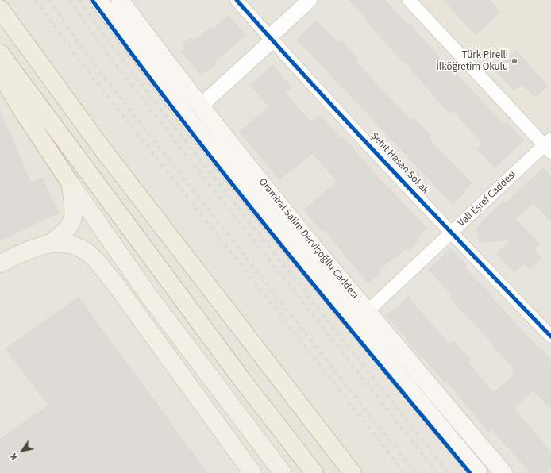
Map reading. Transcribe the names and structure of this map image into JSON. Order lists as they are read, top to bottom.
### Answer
{
  "streets": {
    "main road": ["Oramiral Salim Dervişoğllu Caddesi"],
    "street": ["Şehit Hasan Sokak", "Vali Eşref Caddesi"]
  },
  "crossings": [
    ["Şehit Hasan Sokak", "Vali Eşref Caddesi"],
    ["Vali Eşref Caddesi", "Oramiral Salim Dervişoğllu Caddesi"]
  ],
  "places": ["Türk Pirelli İlköğretim Okulu"],
  "north": "bottom left"
}
